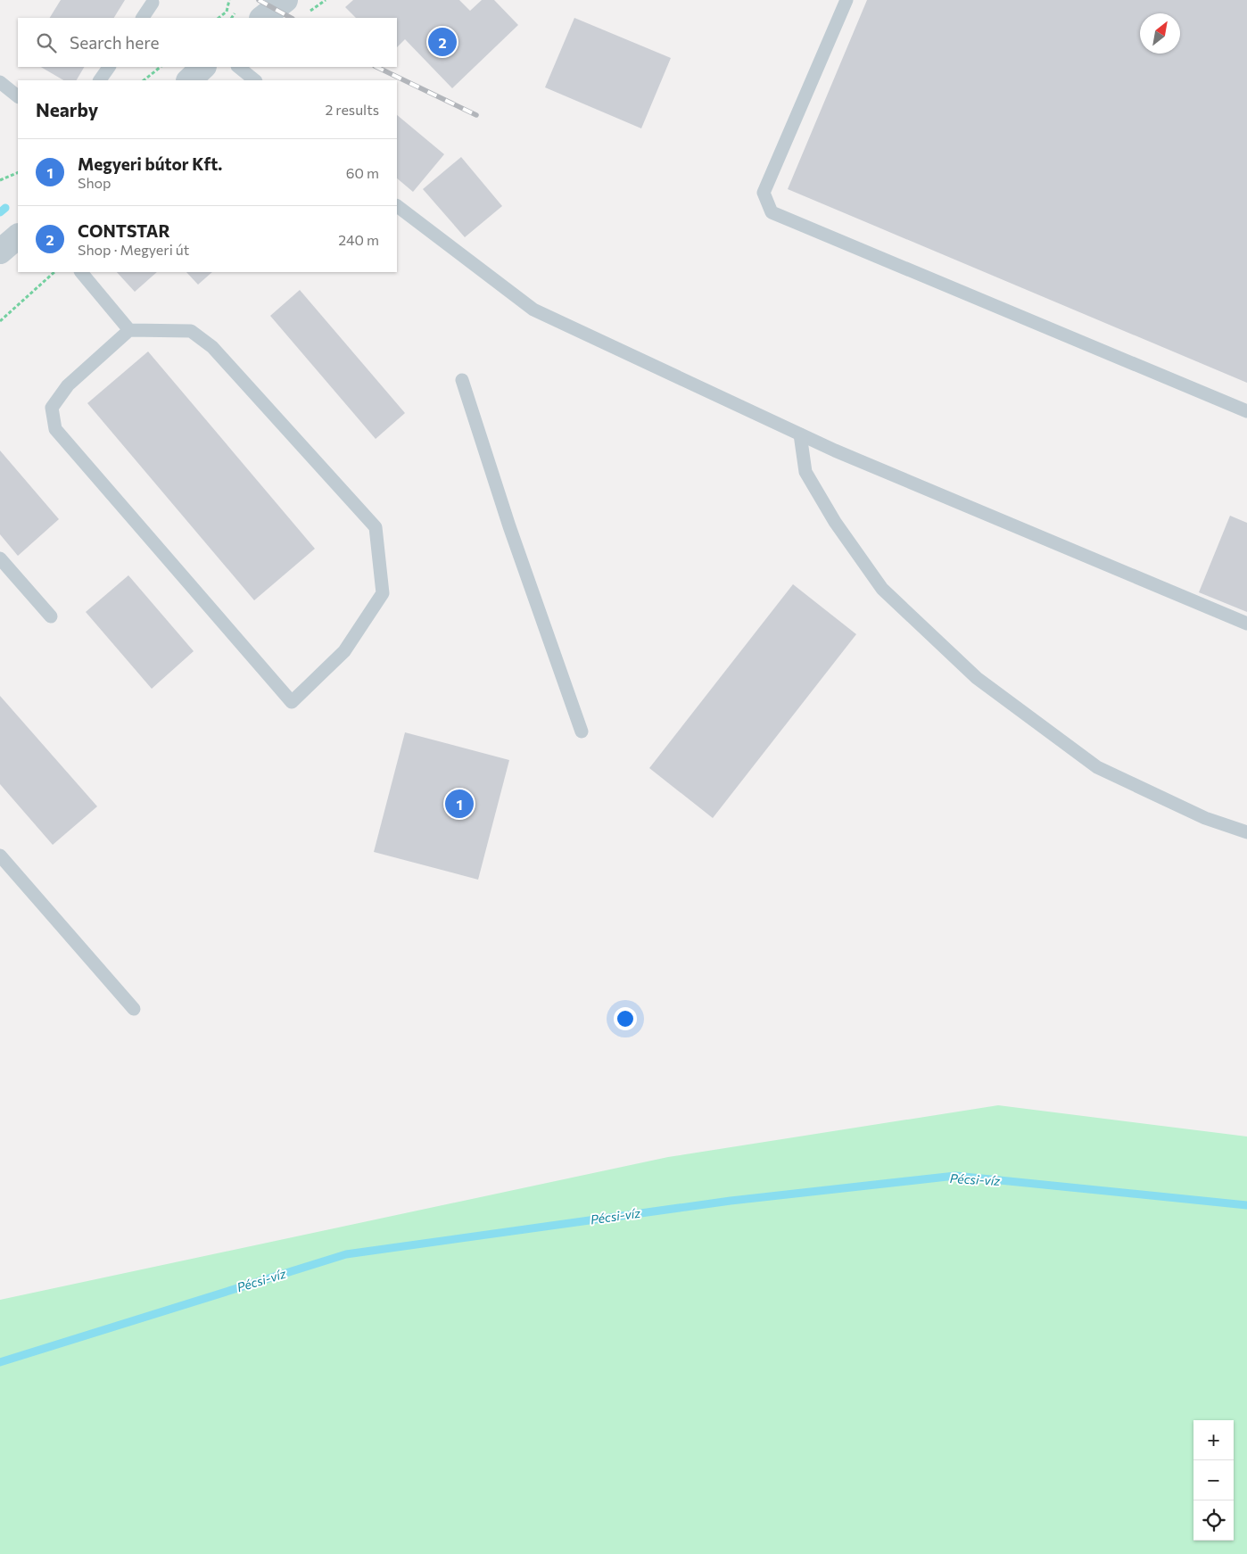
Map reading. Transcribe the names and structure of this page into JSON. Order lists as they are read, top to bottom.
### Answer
{
  "water": ["Pécsi-víz"],
  "north": "top right",
  "page": {
    "search": "Search here",
    "pins": ["2", "1"],
    "heading": ["Nearby", "2 results"],
    "list": [
      {
        "mark": "1",
        "name": "Megyeri bútor Kft.",
        "note": "Shop",
        "value": "60 m"
      },
      {
        "mark": "2",
        "name": "CONTSTAR",
        "note": "Shop · Megyeri út",
        "value": "240 m"
      }
    ],
    "map_buttons": ["+", "−"]
  }
}
